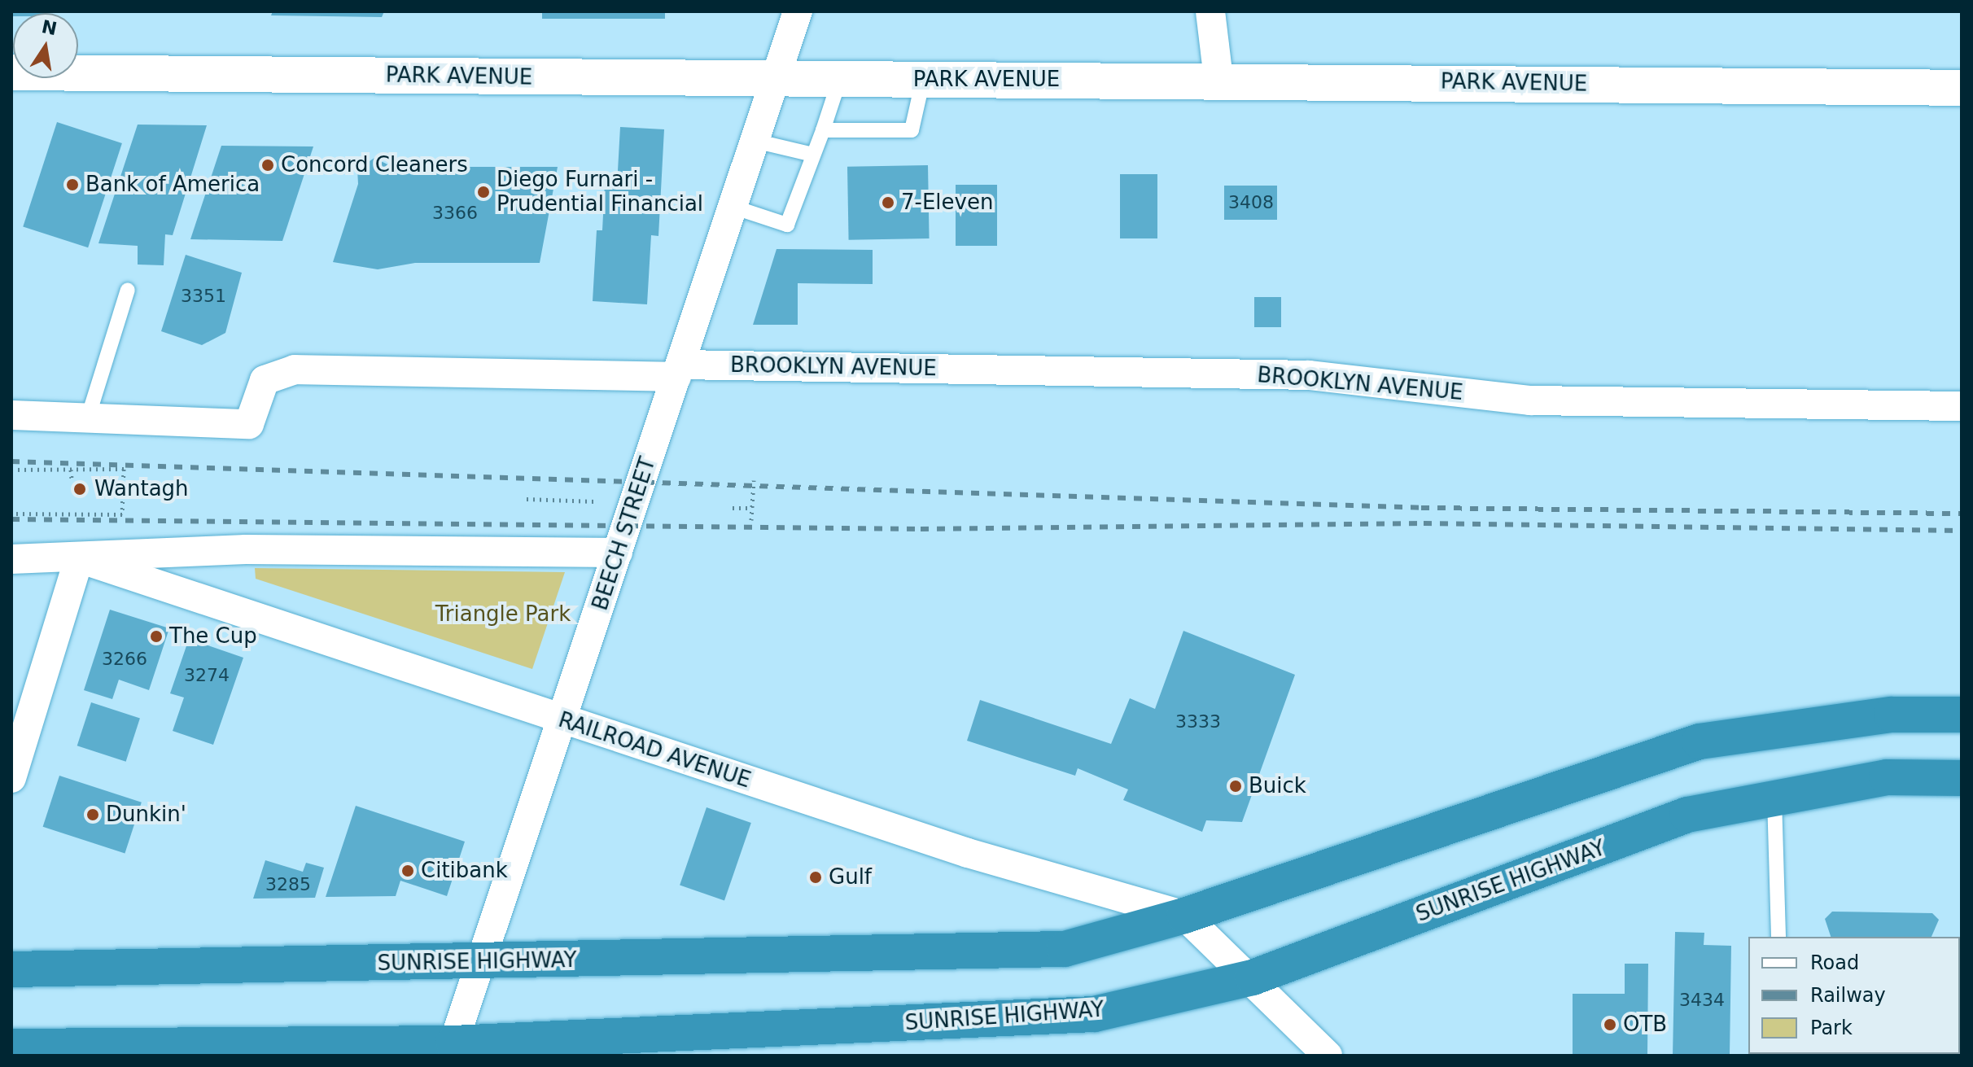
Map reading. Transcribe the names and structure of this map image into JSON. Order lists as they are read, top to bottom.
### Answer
{
  "streets": {
    "highway": ["SUNRISE HIGHWAY"],
    "street": [
      "PARK AVENUE",
      "BROOKLYN AVENUE",
      "BEECH STREET",
      "RAILROAD AVENUE"
    ]
  },
  "crossings": [
    ["PARK AVENUE", "BEECH STREET"],
    ["BROOKLYN AVENUE", "BEECH STREET"],
    ["BEECH STREET", "RAILROAD AVENUE"],
    ["BEECH STREET", "SUNRISE HIGHWAY"],
    ["RAILROAD AVENUE", "SUNRISE HIGHWAY"]
  ],
  "parks": ["Triangle Park"],
  "places": [
    "Concord Cleaners",
    "Bank of America",
    "Diego Furnari - Prudential Financial",
    "7-Eleven",
    "Wantagh",
    "The Cup",
    "Buick",
    "Dunkin'",
    "Citibank",
    "Gulf",
    "OTB"
  ],
  "house_numbers": [
    "3408",
    "3366",
    "3351",
    "3266",
    "3274",
    "3333",
    "3285",
    "3434"
  ],
  "legend": ["Road", "Railway", "Park"],
  "north": "top"
}
